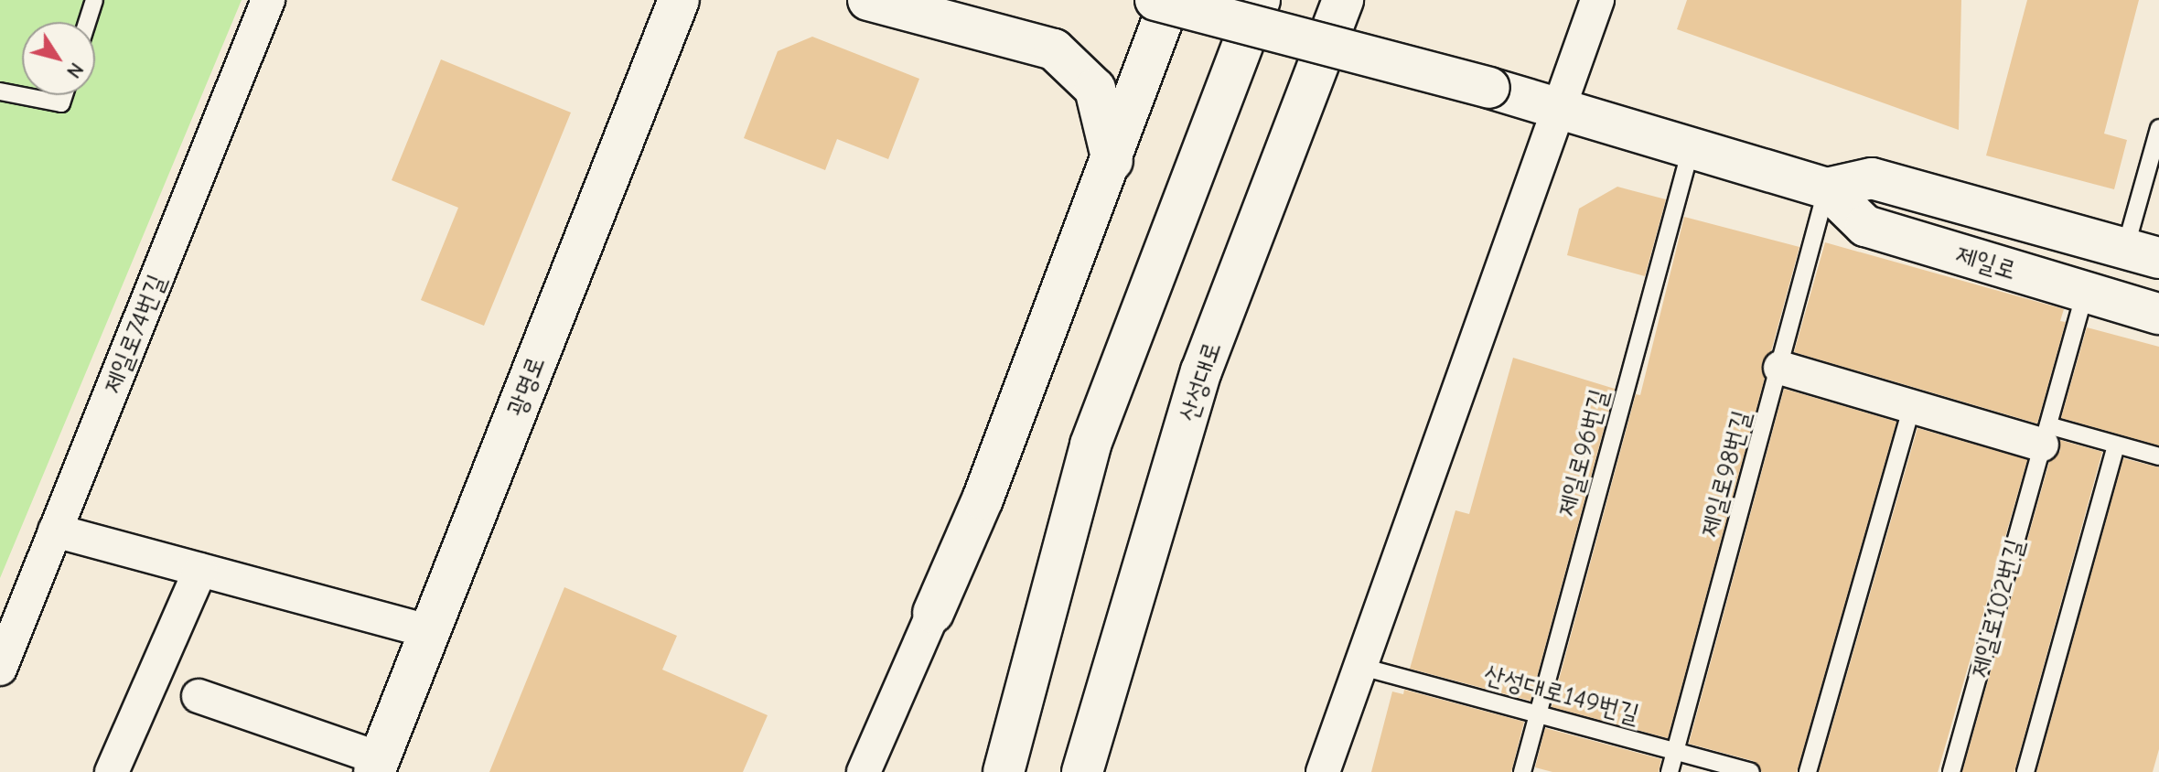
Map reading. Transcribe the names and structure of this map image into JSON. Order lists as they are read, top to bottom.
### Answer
{
  "streets": {
    "main road": ["제일로", "산성대로", "광명로"],
    "street": ["제일로74번길"],
    "lane": [
      "제일로96번길",
      "제일로98번길",
      "제일로102번길",
      "산성대로149번길"
    ]
  },
  "crossings": [
    ["제일로", "제일로96번길"],
    ["제일로", "제일로98번길"],
    ["제일로", "제일로102번길"],
    ["제일로96번길", "산성대로149번길"],
    ["제일로98번길", "산성대로149번길"]
  ],
  "north": "bottom right"
}
